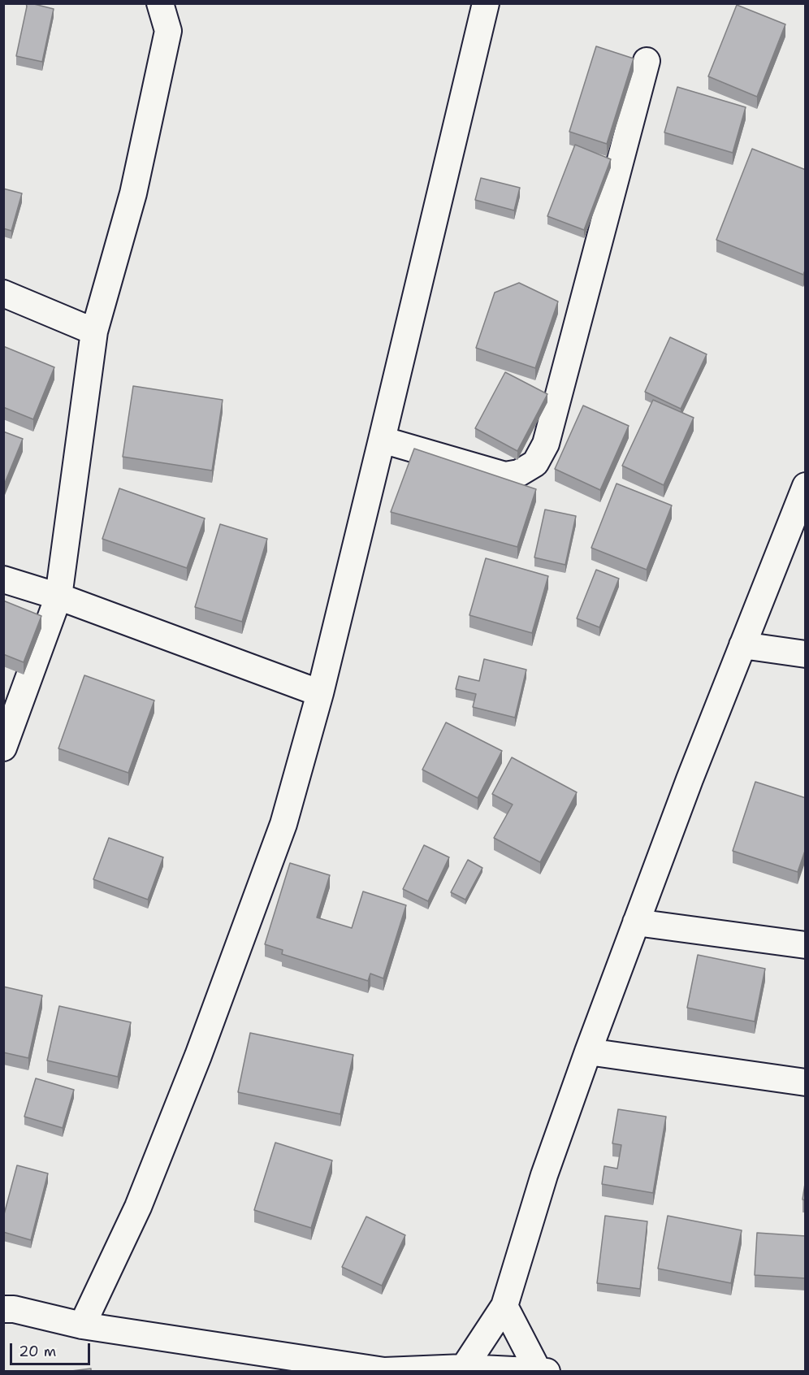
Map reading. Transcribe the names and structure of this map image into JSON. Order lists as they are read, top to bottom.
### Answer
{
  "scale_bar": "20 m"
}
